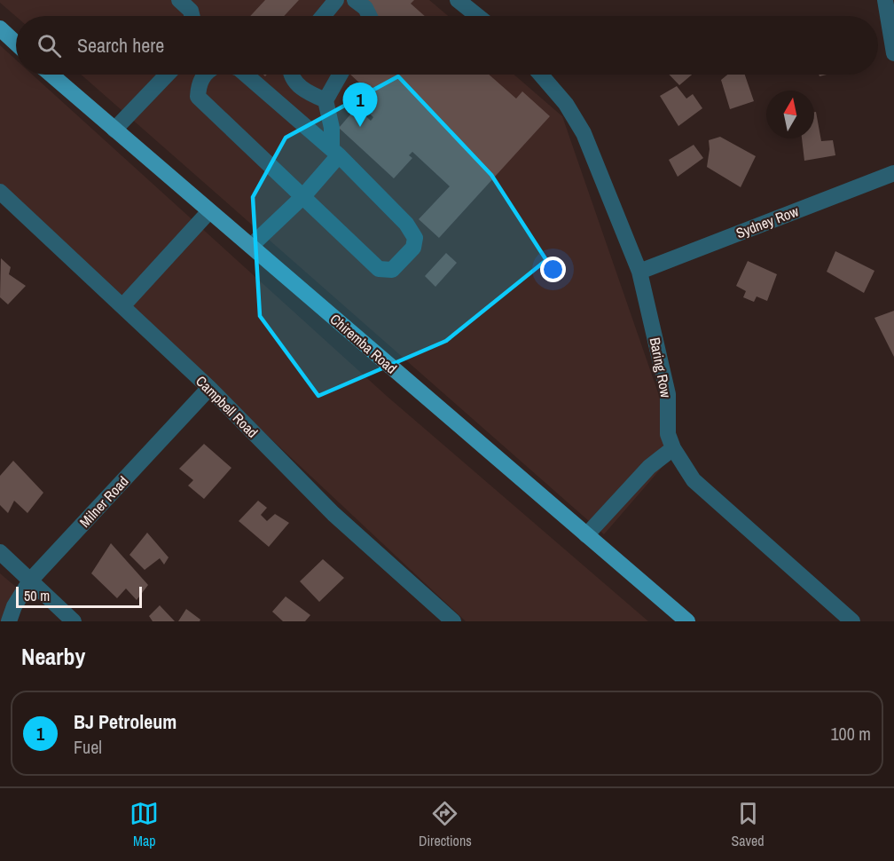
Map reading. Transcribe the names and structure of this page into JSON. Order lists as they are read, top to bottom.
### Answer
{
  "streets": {
    "main road": ["Chiremba Road"],
    "street": [
      "Sydney Row",
      "Baring Row",
      "Campbell Road",
      "Milner Road"
    ]
  },
  "crossings": [
    ["Sydney Row", "Baring Row"],
    ["Campbell Road", "Milner Road"]
  ],
  "scale_bar": "50 m",
  "north": "top",
  "page": {
    "search": "Search here",
    "pins": "1",
    "scale": "50 m",
    "heading": "Nearby",
    "list": [
      {
        "mark": "1",
        "name": "BJ Petroleum",
        "note": "Fuel",
        "value": "100 m"
      }
    ],
    "nav": ["Map", "Directions", "Saved"]
  }
}
